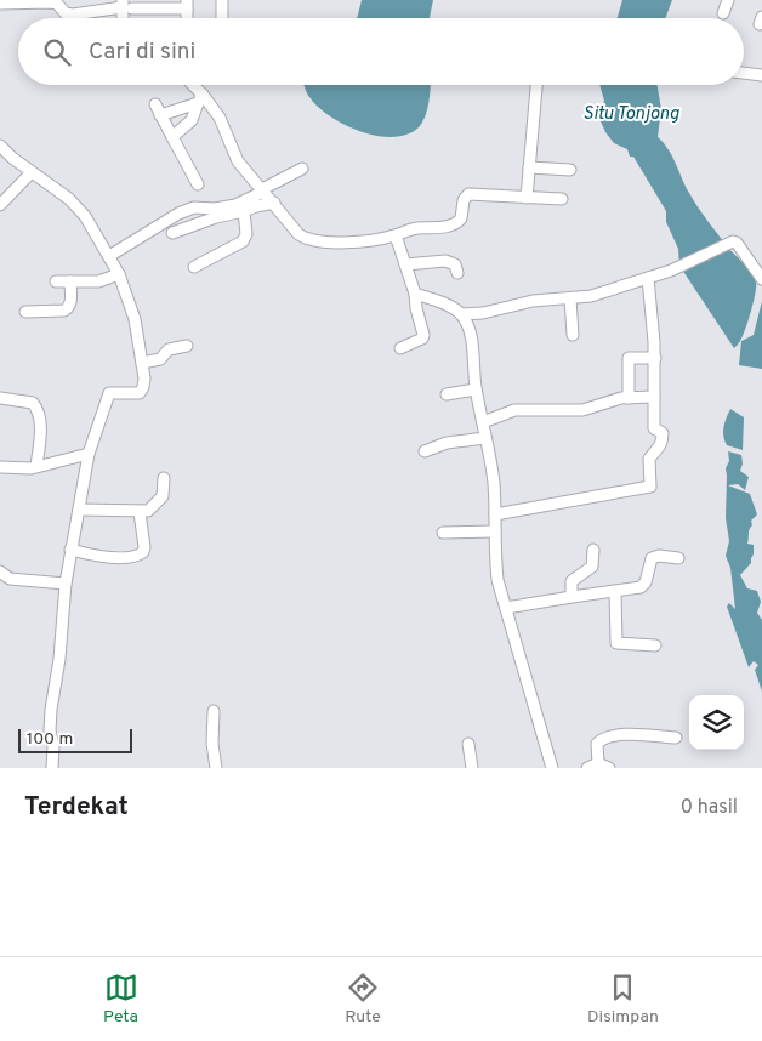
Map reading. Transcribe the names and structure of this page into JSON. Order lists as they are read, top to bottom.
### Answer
{
  "water": ["Situ Tonjong"],
  "scale_bar": "100 m",
  "page": {
    "search": "Cari di sini",
    "scale": "100 m",
    "heading": ["Terdekat", "0 hasil"],
    "nav": ["Peta", "Rute", "Disimpan"]
  }
}
